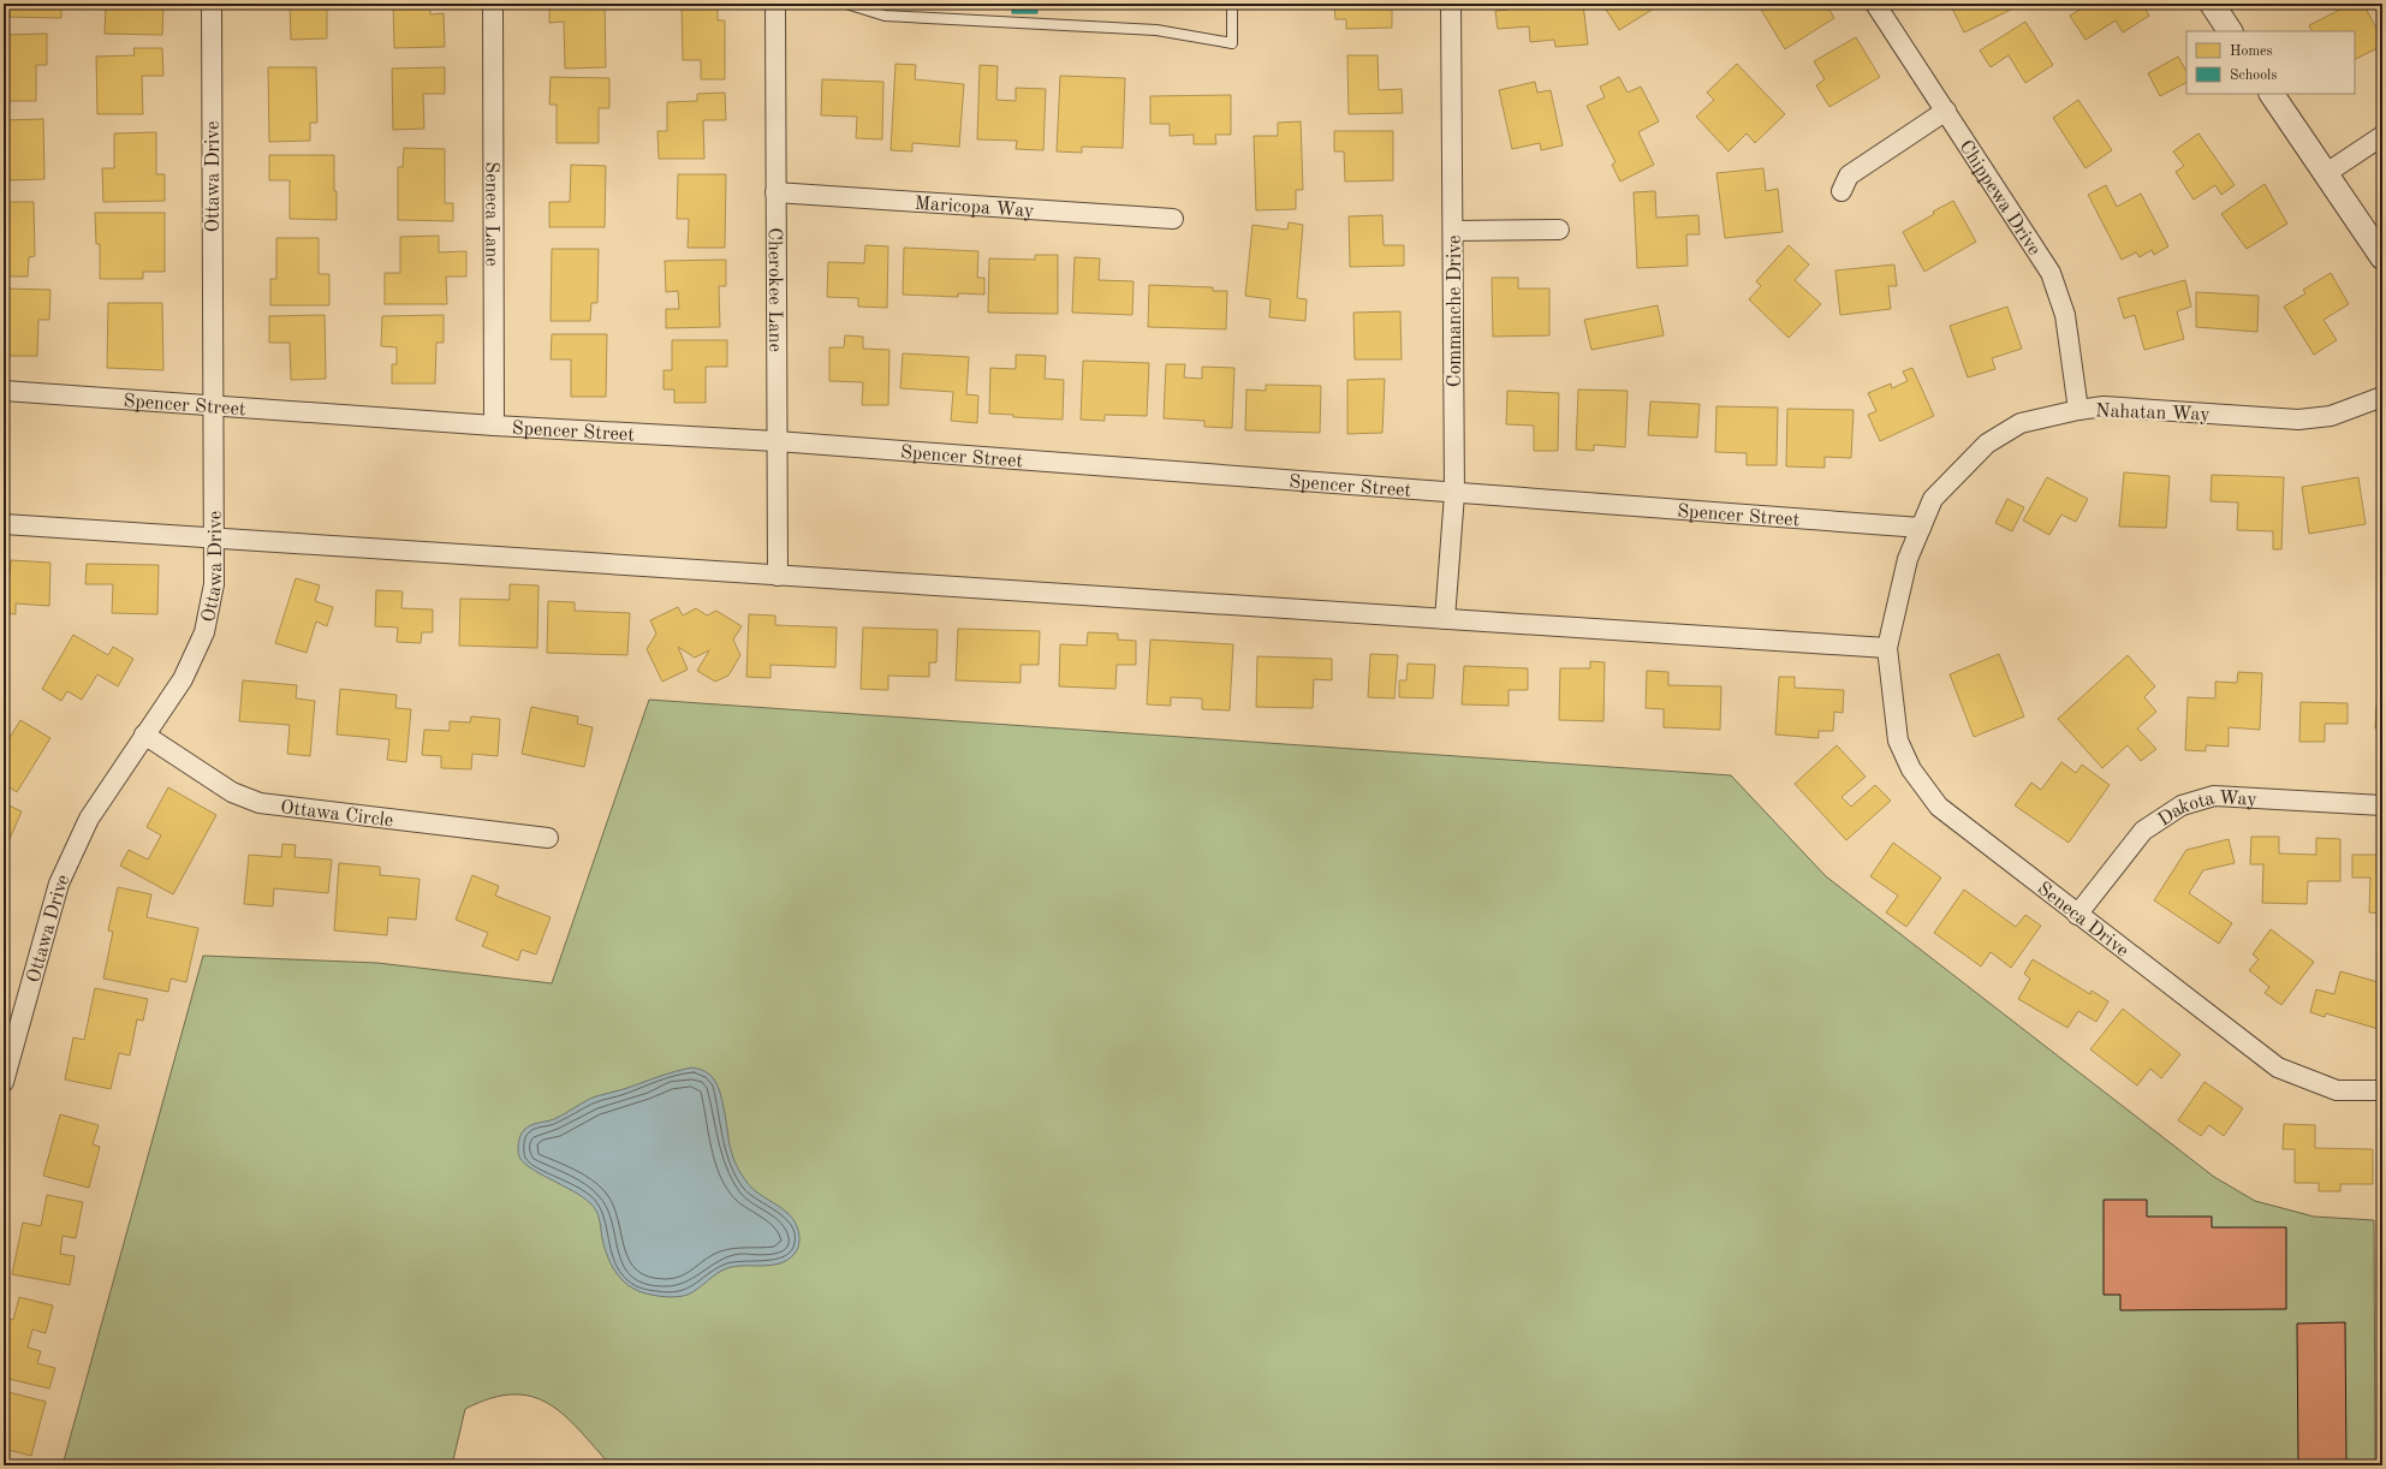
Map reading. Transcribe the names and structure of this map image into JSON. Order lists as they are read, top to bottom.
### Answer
{
  "streets": {
    "street": [
      "Ottawa Drive",
      "Chippewa Drive",
      "Maricopa Way",
      "Seneca Lane",
      "Cherokee Lane",
      "Commanche Drive",
      "Spencer Street",
      "Nahatan Way",
      "Ottawa Circle",
      "Dakota Way",
      "Seneca Drive"
    ]
  },
  "crossings": [
    ["Ottawa Drive", "Spencer Street"],
    ["Ottawa Drive", "Ottawa Circle"],
    ["Chippewa Drive", "Nahatan Way"],
    ["Maricopa Way", "Cherokee Lane"],
    ["Seneca Lane", "Spencer Street"],
    ["Cherokee Lane", "Spencer Street"],
    ["Commanche Drive", "Spencer Street"],
    ["Spencer Street", "Nahatan Way"],
    ["Nahatan Way", "Seneca Drive"],
    ["Dakota Way", "Seneca Drive"]
  ],
  "legend": ["Homes", "Schools"]
}
